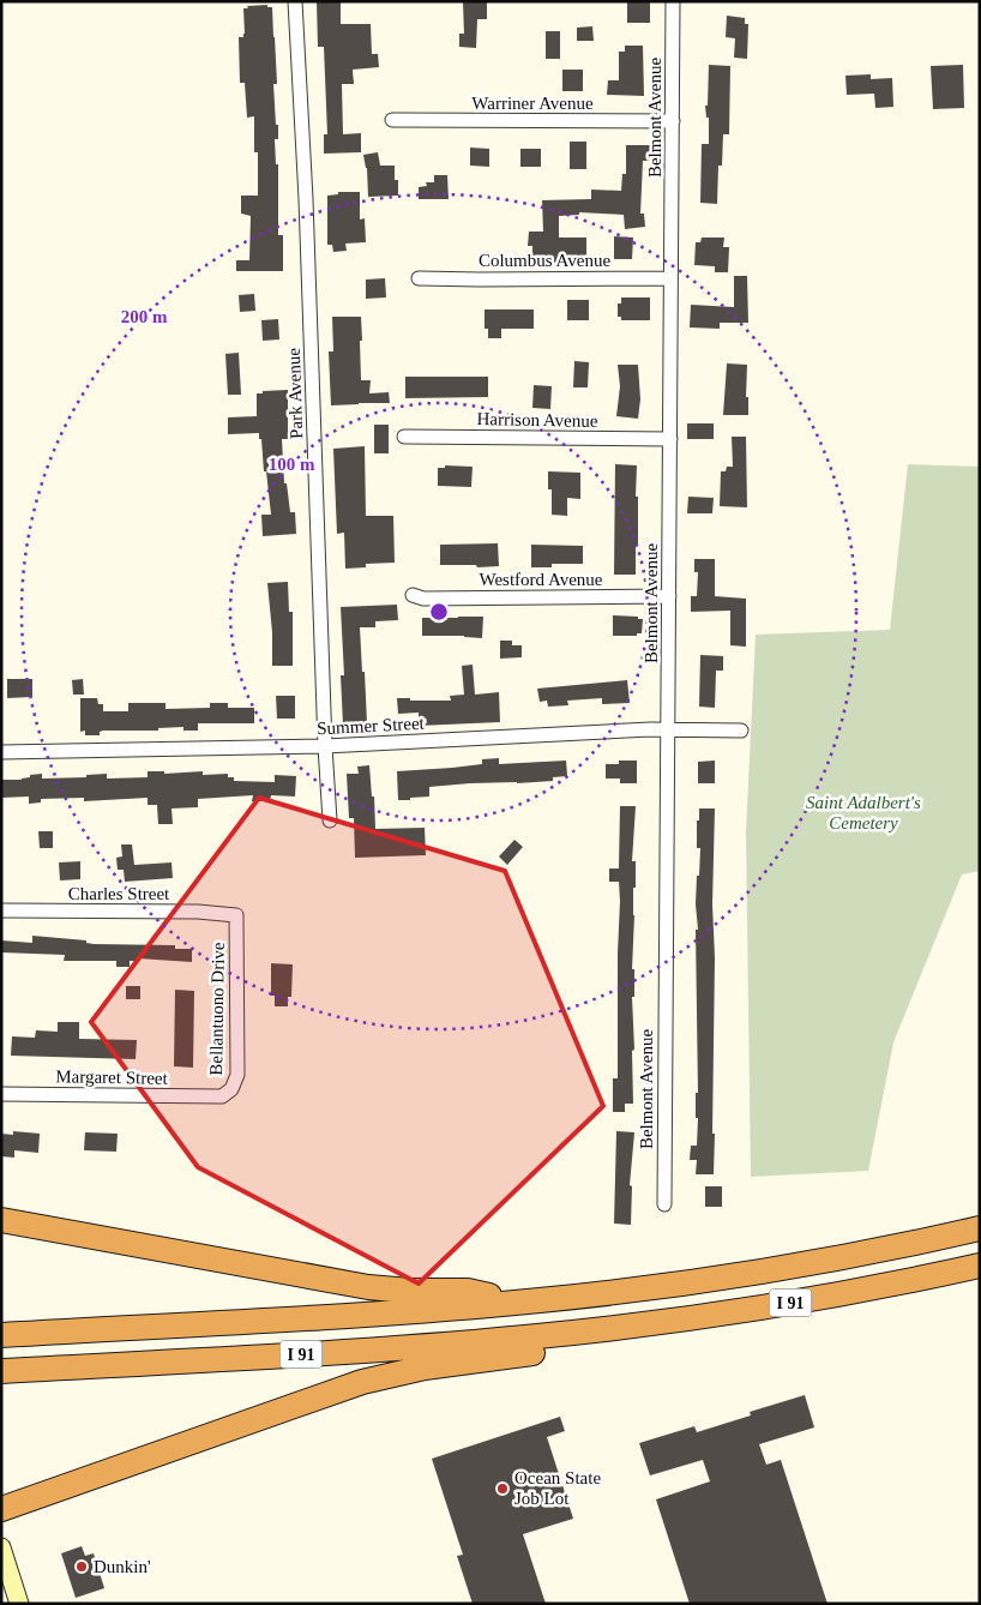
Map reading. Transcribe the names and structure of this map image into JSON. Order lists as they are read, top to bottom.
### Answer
{
  "streets": {
    "highway": ["I 91"],
    "street": [
      "Warriner Avenue",
      "Belmont Avenue",
      "Columbus Avenue",
      "Park Avenue",
      "Harrison Avenue",
      "Westford Avenue",
      "Summer Street",
      "Charles Street",
      "Bellantuono Drive",
      "Margaret Street"
    ]
  },
  "crossings": [
    ["Warriner Avenue", "Belmont Avenue"],
    ["Belmont Avenue", "Columbus Avenue"],
    ["Belmont Avenue", "Harrison Avenue"],
    ["Belmont Avenue", "Westford Avenue"],
    ["Belmont Avenue", "Summer Street"],
    ["Park Avenue", "Summer Street"],
    ["Charles Street", "Bellantuono Drive"],
    ["Bellantuono Drive", "Margaret Street"]
  ],
  "parks": ["Saint Adalbert's Cemetery"],
  "places": ["Ocean State Job Lot", "Dunkin'"],
  "rings": ["200 m", "100 m"]
}
